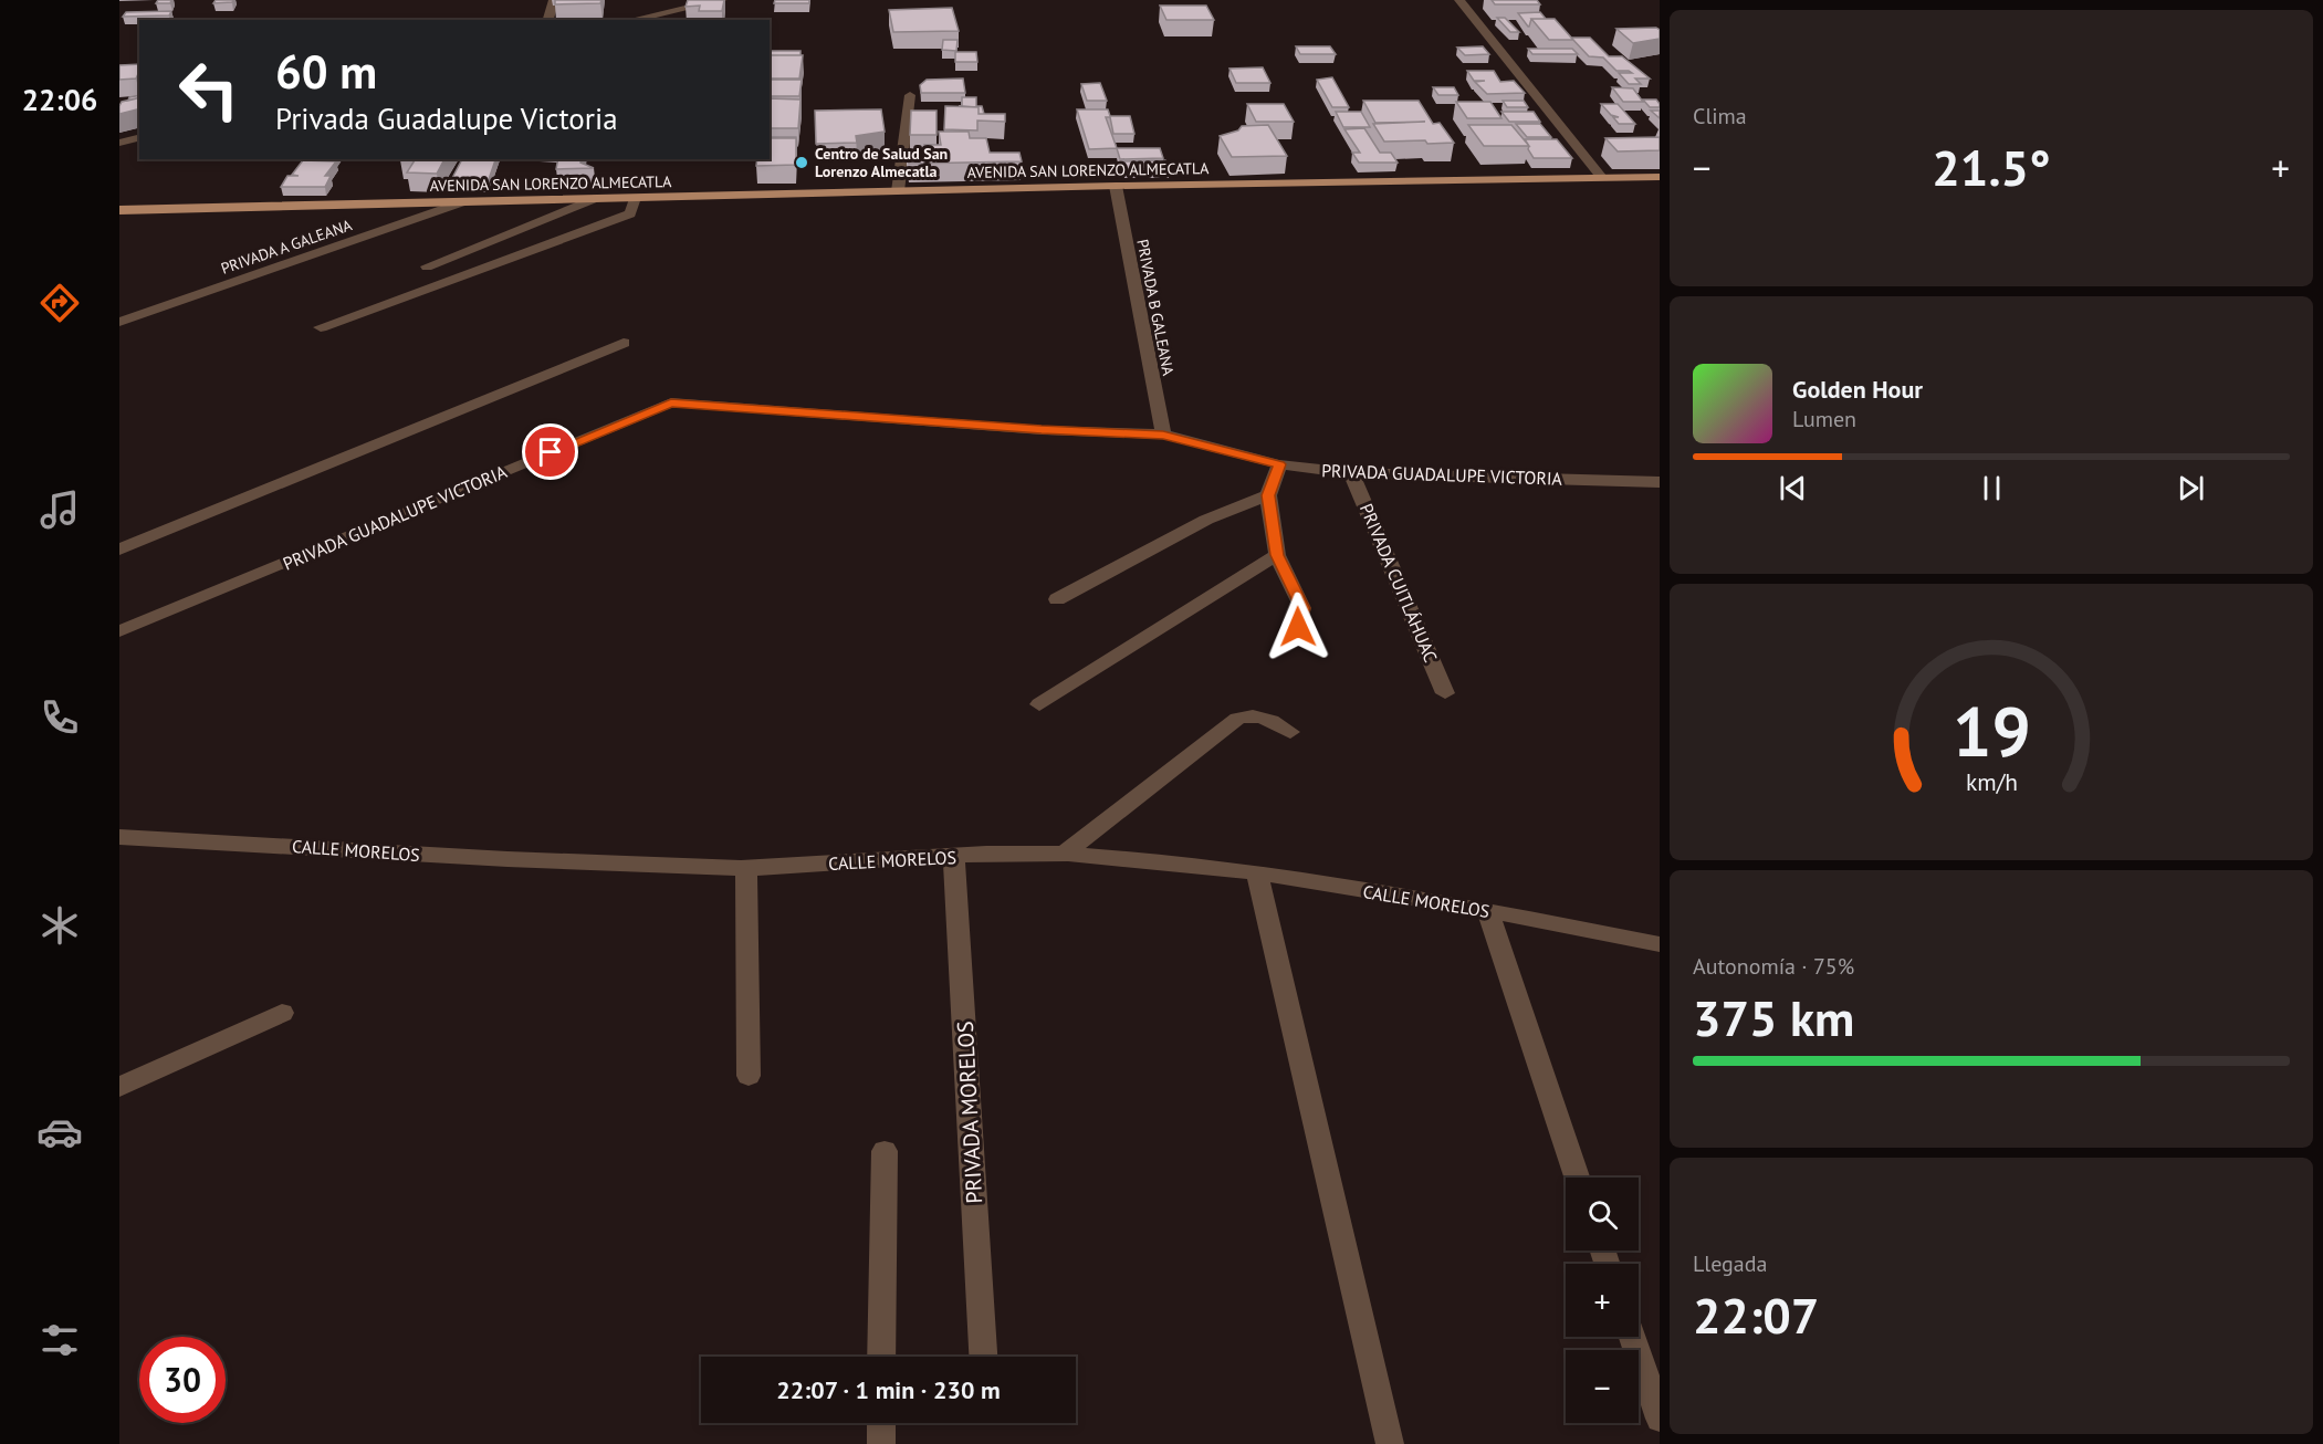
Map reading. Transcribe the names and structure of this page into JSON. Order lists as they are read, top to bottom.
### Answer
{
  "streets": {
    "main road": ["AVENIDA SAN LORENZO ALMECATLA"],
    "street": [
      "PRIVADA A GALEANA",
      "PRIVADA B GALEANA",
      "PRIVADA GUADALUPE VICTORIA",
      "PRIVADA CUITLÁHUAC",
      "CALLE MORELOS",
      "PRIVADA MORELOS"
    ]
  },
  "crossings": [
    ["AVENIDA SAN LORENZO ALMECATLA", "PRIVADA A GALEANA"],
    ["AVENIDA SAN LORENZO ALMECATLA", "PRIVADA B GALEANA"],
    ["PRIVADA B GALEANA", "PRIVADA GUADALUPE VICTORIA"],
    ["PRIVADA GUADALUPE VICTORIA", "PRIVADA CUITLÁHUAC"],
    ["CALLE MORELOS", "PRIVADA MORELOS"]
  ],
  "places": ["Centro de Salud San Lorenzo Almecatla"],
  "page": {
    "tabs": "22:06",
    "tile": [
      "Clima",
      ["Autonomía · 75%", "375 km"],
      ["Llegada", "22:07"]
    ],
    "turn": ["60 m", "Privada Guadalupe Victoria"],
    "heat": ["−", "21.5°", "+"],
    "song": ["Golden Hour", "Lumen"],
    "map_buttons": ["+", "−"],
    "limit": "30",
    "trip": "22:07 · 1 min · 230 m",
    "gauge": ["19", "km/h"]
  }
}
